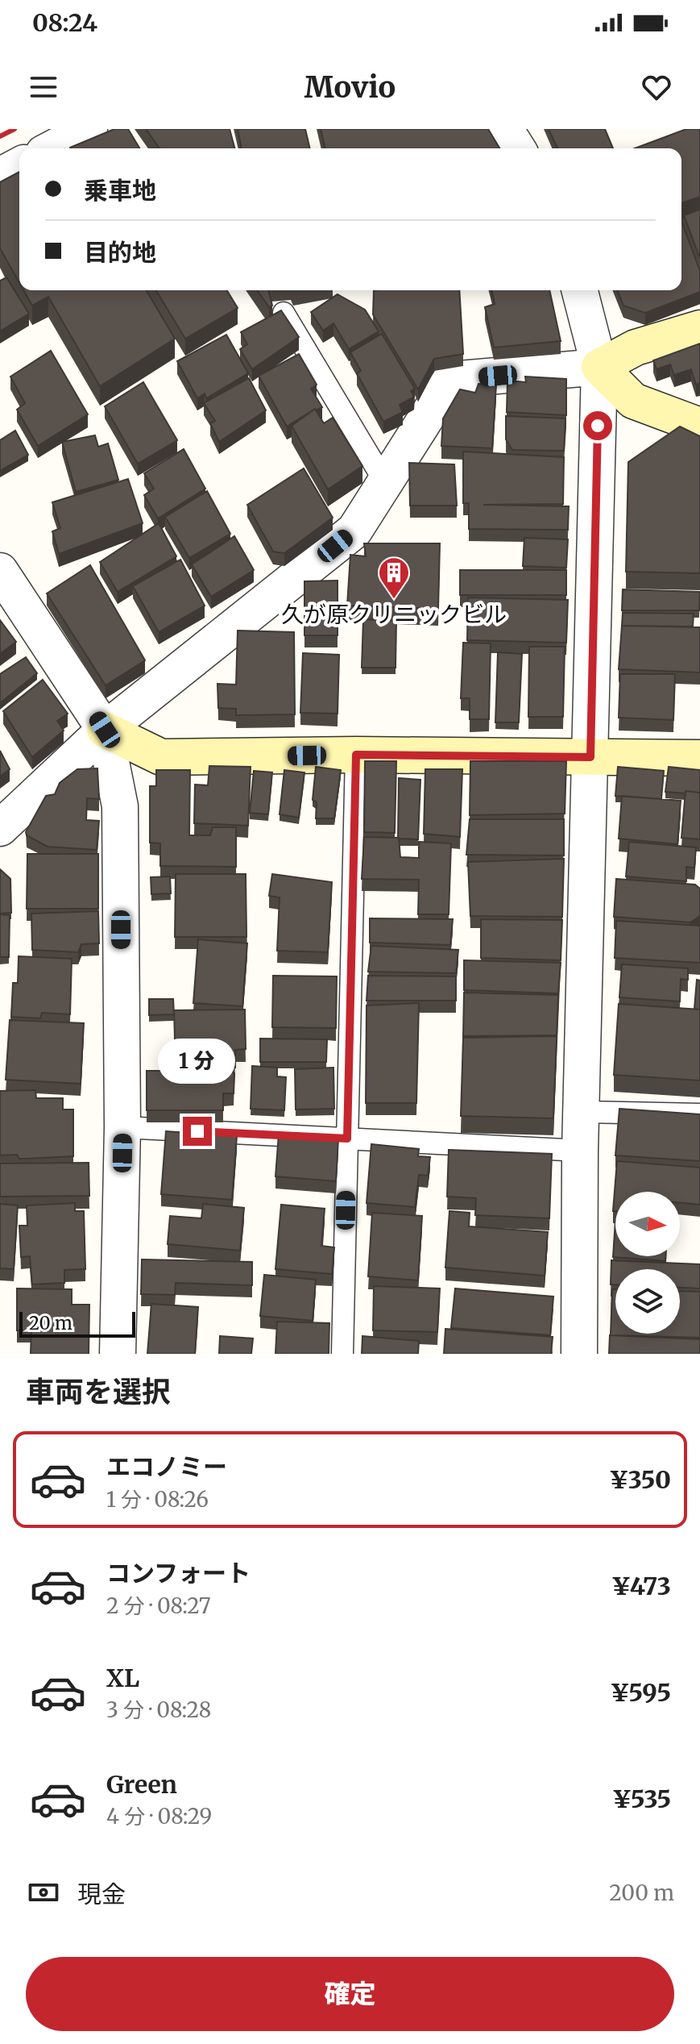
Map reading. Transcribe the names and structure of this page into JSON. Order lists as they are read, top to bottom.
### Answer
{
  "places": {
    "building": ["久が原クリニックビル"]
  },
  "scale_bar": "20 m",
  "north": "right",
  "page": {
    "status": "08:24",
    "header": "Movio",
    "banner": ["乗車地", "目的地"],
    "bubble": "1 分",
    "scale": "20 m",
    "heading": "車両を選択",
    "list": [
      {
        "name": "エコノミー",
        "note": "1 分 · 08:26",
        "value": "¥350"
      },
      {
        "name": "コンフォート",
        "note": "2 分 · 08:27",
        "value": "¥473"
      },
      {
        "name": "XL",
        "note": "3 分 · 08:28",
        "value": "¥595"
      },
      {
        "name": "Green",
        "note": "4 分 · 08:29",
        "value": "¥535"
      }
    ],
    "pay": ["現金", "200 m"],
    "buttons": "確定"
  }
}
